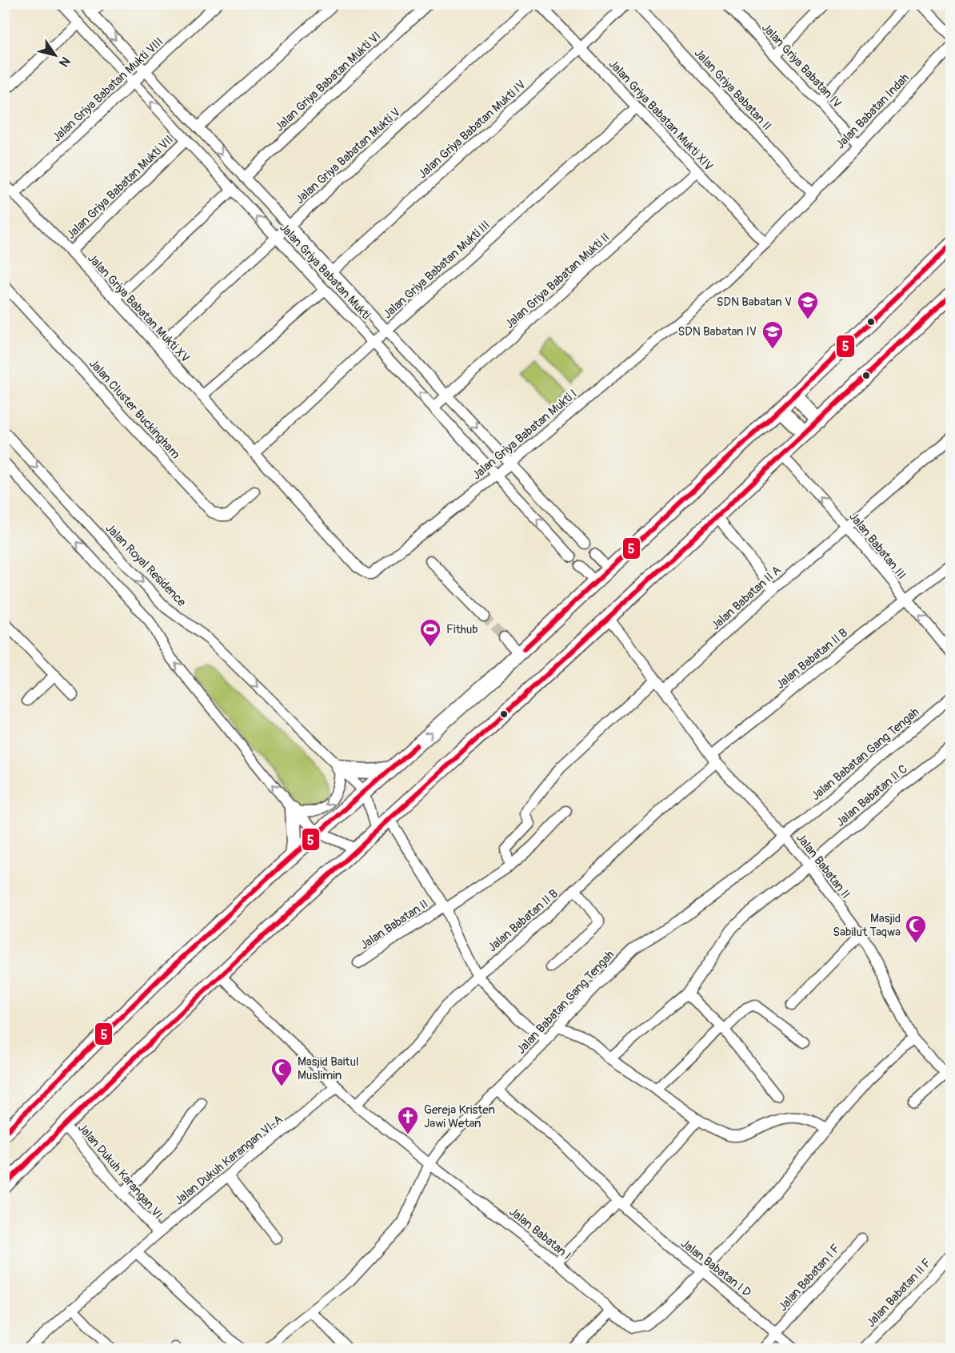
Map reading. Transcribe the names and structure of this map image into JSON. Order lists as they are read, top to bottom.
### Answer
{
  "streets": {
    "street": [
      "Jalan Griya Babatan IV",
      "Jalan Griya Babatan Mukti VI",
      "Jalan Griya Babatan Mukti VIII",
      "Jalan Griya Babatan II",
      "Jalan Babatan Indah",
      "Jalan Griya Babatan Mukti XIV",
      "Jalan Griya Babatan Mukti IV",
      "Jalan Griya Babatan Mukti V",
      "Jalan Griya Babatan Mukti VII",
      "Jalan Griya Babatan Mukti III",
      "Jalan Griya Babatan Mukti",
      "Jalan Griya Babatan Mukti II",
      "Jalan Griya Babatan Mukti XV",
      "Jalan Cluster Buckingham",
      "Jalan Griya Babatan Mukti I",
      "Jalan Babatan III",
      "Jalan Royal Residence",
      "Jalan Babatan II A",
      "Jalan Babatan II B",
      "Jalan Babatan Gang Tengah",
      "Jalan Babatan II C",
      "Jalan Babatan II",
      "Jalan Dukuh Karangan VI-A",
      "Jalan Dukuh Karangan VI",
      "Jalan Babatan I",
      "Jalan Babatan I D",
      "Jalan Babatan I F",
      "Jalan Babatan II F"
    ]
  },
  "crossings": [
    ["Jalan Griya Babatan IV", "Jalan Babatan Indah"],
    ["Jalan Griya Babatan Mukti VI", "Jalan Griya Babatan Mukti"],
    ["Jalan Griya Babatan Mukti VIII", "Jalan Griya Babatan Mukti"],
    ["Jalan Griya Babatan Mukti VIII", "Jalan Griya Babatan Mukti XV"],
    ["Jalan Griya Babatan II", "Jalan Babatan Indah"],
    ["Jalan Griya Babatan II", "Jalan Griya Babatan Mukti I"],
    ["Jalan Babatan Indah", "Jalan Griya Babatan Mukti I"],
    ["Jalan Griya Babatan Mukti XIV", "Jalan Griya Babatan Mukti IV"],
    ["Jalan Griya Babatan Mukti XIV", "Jalan Griya Babatan Mukti III"],
    ["Jalan Griya Babatan Mukti XIV", "Jalan Griya Babatan Mukti II"],
    ["Jalan Griya Babatan Mukti XIV", "Jalan Griya Babatan Mukti I"],
    ["Jalan Griya Babatan Mukti IV", "Jalan Griya Babatan Mukti"],
    ["Jalan Griya Babatan Mukti V", "Jalan Griya Babatan Mukti"],
    ["Jalan Griya Babatan Mukti V", "Jalan Griya Babatan Mukti XV"],
    ["Jalan Griya Babatan Mukti VII", "Jalan Griya Babatan Mukti"],
    ["Jalan Griya Babatan Mukti VII", "Jalan Griya Babatan Mukti XV"],
    ["Jalan Griya Babatan Mukti III", "Jalan Griya Babatan Mukti"],
    ["Jalan Griya Babatan Mukti III", "Jalan Griya Babatan Mukti XV"],
    ["Jalan Griya Babatan Mukti III", "Jalan Griya Babatan Mukti I"],
    ["Jalan Griya Babatan Mukti", "Jalan Griya Babatan Mukti II"],
    ["Jalan Griya Babatan Mukti", "Jalan Griya Babatan Mukti I"],
    ["Jalan Griya Babatan Mukti XV", "Jalan Griya Babatan Mukti I"],
    ["Jalan Babatan III", "Jalan Babatan II A"],
    ["Jalan Babatan III", "Jalan Babatan II B"],
    ["Jalan Babatan II A", "Jalan Babatan II"],
    ["Jalan Babatan II B", "Jalan Babatan II"],
    ["Jalan Babatan II B", "Jalan Babatan I"],
    ["Jalan Babatan Gang Tengah", "Jalan Babatan II"],
    ["Jalan Babatan Gang Tengah", "Jalan Babatan I"],
    ["Jalan Babatan Gang Tengah", "Jalan Babatan I D"],
    ["Jalan Babatan II C", "Jalan Babatan II"],
    ["Jalan Babatan II", "Jalan Babatan I"],
    ["Jalan Dukuh Karangan VI-A", "Jalan Dukuh Karangan VI"],
    ["Jalan Dukuh Karangan VI-A", "Jalan Babatan I"],
    ["Jalan Babatan I", "Jalan Babatan I D"],
    ["Jalan Babatan I D", "Jalan Babatan I F"]
  ],
  "one_way": ["Jalan Babatan III"],
  "places": {
    "school or university": ["SDN Babatan V", "SDN Babatan IV"],
    "sports": ["Fithub"],
    "mosque": ["Masjid Sabilut Taqwa", "Masjid Baitul Muslimin"],
    "church": ["Gereja Kristen Jawi Wetan"]
  },
  "lines": ["transit line 5"],
  "north": "bottom right"
}
